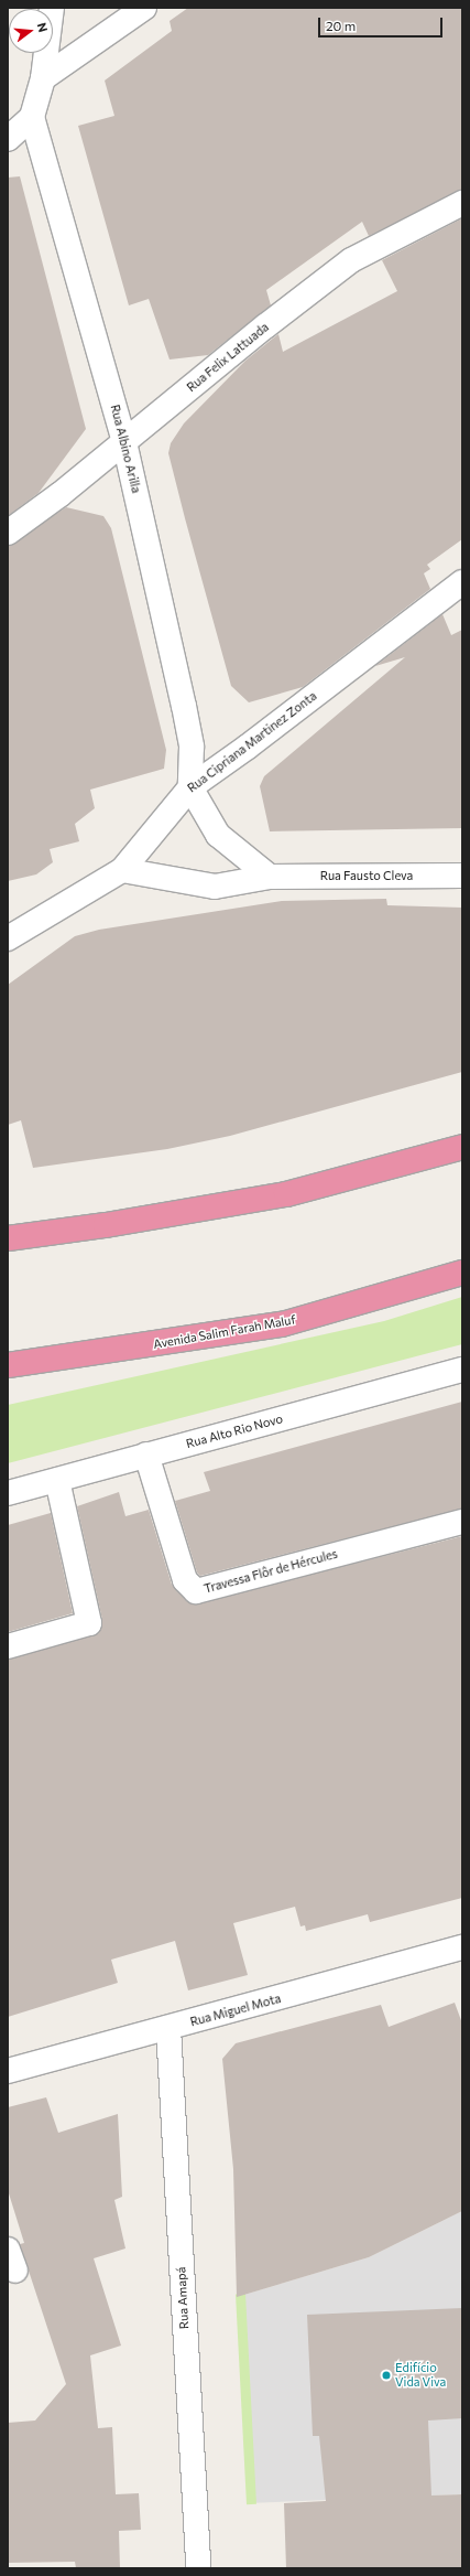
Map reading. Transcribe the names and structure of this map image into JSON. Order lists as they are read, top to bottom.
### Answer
{
  "streets": {
    "highway": ["Avenida Salim Farah Maluf"],
    "street": [
      "Rua Felix Lattuada",
      "Rua Albino Arilla",
      "Rua Cipriana Martinez Zonta",
      "Rua Fausto Cleva",
      "Rua Alto Rio Novo",
      "Travessa Flôr de Hércules",
      "Rua Miguel Mota",
      "Rua Amapá"
    ]
  },
  "crossings": [
    ["Rua Felix Lattuada", "Rua Albino Arilla"],
    ["Rua Albino Arilla", "Rua Cipriana Martinez Zonta"],
    ["Rua Cipriana Martinez Zonta", "Rua Fausto Cleva"],
    ["Rua Alto Rio Novo", "Travessa Flôr de Hércules"],
    ["Rua Miguel Mota", "Rua Amapá"]
  ],
  "places": ["Edifício Vida Viva"],
  "scale_bar": "20 m",
  "north": "right"
}
